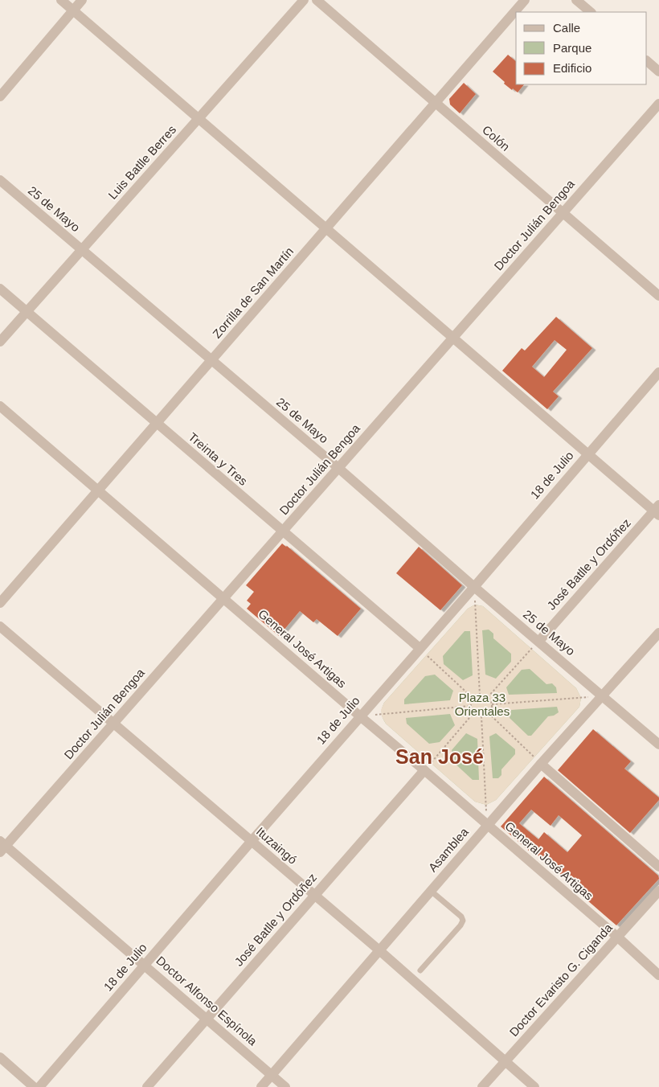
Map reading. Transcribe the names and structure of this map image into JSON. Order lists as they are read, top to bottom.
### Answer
{
  "streets": {
    "street": [
      "Colón",
      "Luis Batlle Berres",
      "25 de Mayo",
      "Doctor Julián Bengoa",
      "Zorrilla de San Martín",
      "Treinta y Tres",
      "18 de Julio",
      "José Batlle y Ordóñez",
      "General José Artigas",
      "Ituzaingó",
      "Asamblea",
      "Doctor Evaristo G. Ciganda",
      "Doctor Alfonso Espínola"
    ]
  },
  "crossings": [
    ["Colón", "Doctor Julián Bengoa"],
    ["Colón", "Zorrilla de San Martín"],
    ["Luis Batlle Berres", "25 de Mayo"],
    ["Luis Batlle Berres", "Treinta y Tres"],
    ["25 de Mayo", "Doctor Julián Bengoa"],
    ["25 de Mayo", "Zorrilla de San Martín"],
    ["25 de Mayo", "18 de Julio"],
    ["25 de Mayo", "José Batlle y Ordóñez"],
    ["25 de Mayo", "Asamblea"],
    ["Doctor Julián Bengoa", "Treinta y Tres"],
    ["Doctor Julián Bengoa", "General José Artigas"],
    ["Doctor Julián Bengoa", "Ituzaingó"],
    ["Doctor Julián Bengoa", "Doctor Alfonso Espínola"],
    ["Zorrilla de San Martín", "Treinta y Tres"],
    ["Zorrilla de San Martín", "General José Artigas"],
    ["Treinta y Tres", "18 de Julio"],
    ["18 de Julio", "General José Artigas"],
    ["18 de Julio", "Ituzaingó"],
    ["18 de Julio", "Doctor Alfonso Espínola"],
    ["José Batlle y Ordóñez", "General José Artigas"],
    ["José Batlle y Ordóñez", "Ituzaingó"],
    ["José Batlle y Ordóñez", "Doctor Alfonso Espínola"],
    ["General José Artigas", "Asamblea"],
    ["General José Artigas", "Doctor Evaristo G. Ciganda"],
    ["Ituzaingó", "Asamblea"],
    ["Ituzaingó", "Doctor Evaristo G. Ciganda"],
    ["Asamblea", "Doctor Alfonso Espínola"]
  ],
  "districts": ["San José"],
  "parks": ["Plaza 33 Orientales"],
  "legend": ["Calle", "Parque", "Edificio"]
}
